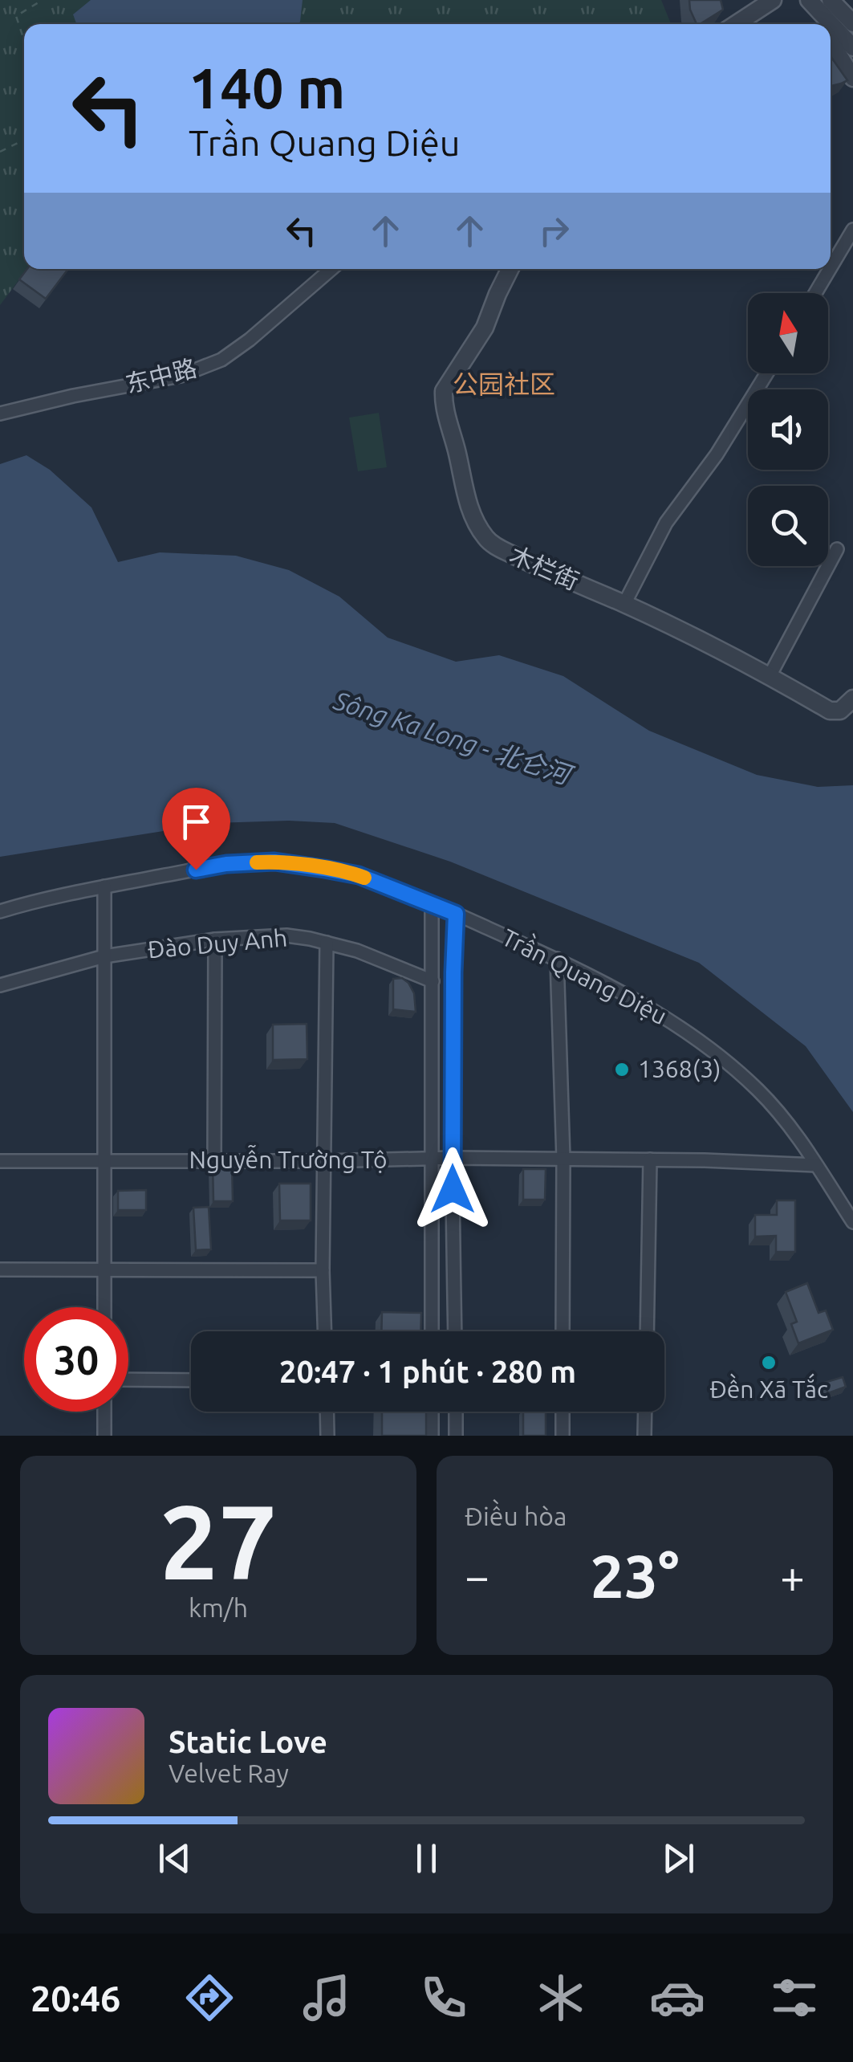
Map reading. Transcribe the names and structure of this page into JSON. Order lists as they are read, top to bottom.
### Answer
{
  "streets": {
    "street": [
      "东中路",
      "木栏街",
      "Đào Duy Anh",
      "Trần Quang Diệu",
      "Nguyễn Trường Tộ"
    ]
  },
  "crossings": [
    ["Trần Quang Diệu", "Nguyễn Trường Tộ"]
  ],
  "districts": ["公园社区"],
  "water": ["Sông Ka Long - 北仑河"],
  "places": ["1368(3)", "Đền Xã Tắc"],
  "north": "top",
  "page": {
    "turn": ["140 m", "Trần Quang Diệu"],
    "limit": "30",
    "trip": "20:47 · 1 phút · 280 m",
    "tile": [
      ["27", "km/h"],
      "Điều hòa"
    ],
    "heat": ["−", "23°", "+"],
    "song": ["Static Love", "Velvet Ray"],
    "tabs": "20:46"
  }
}
